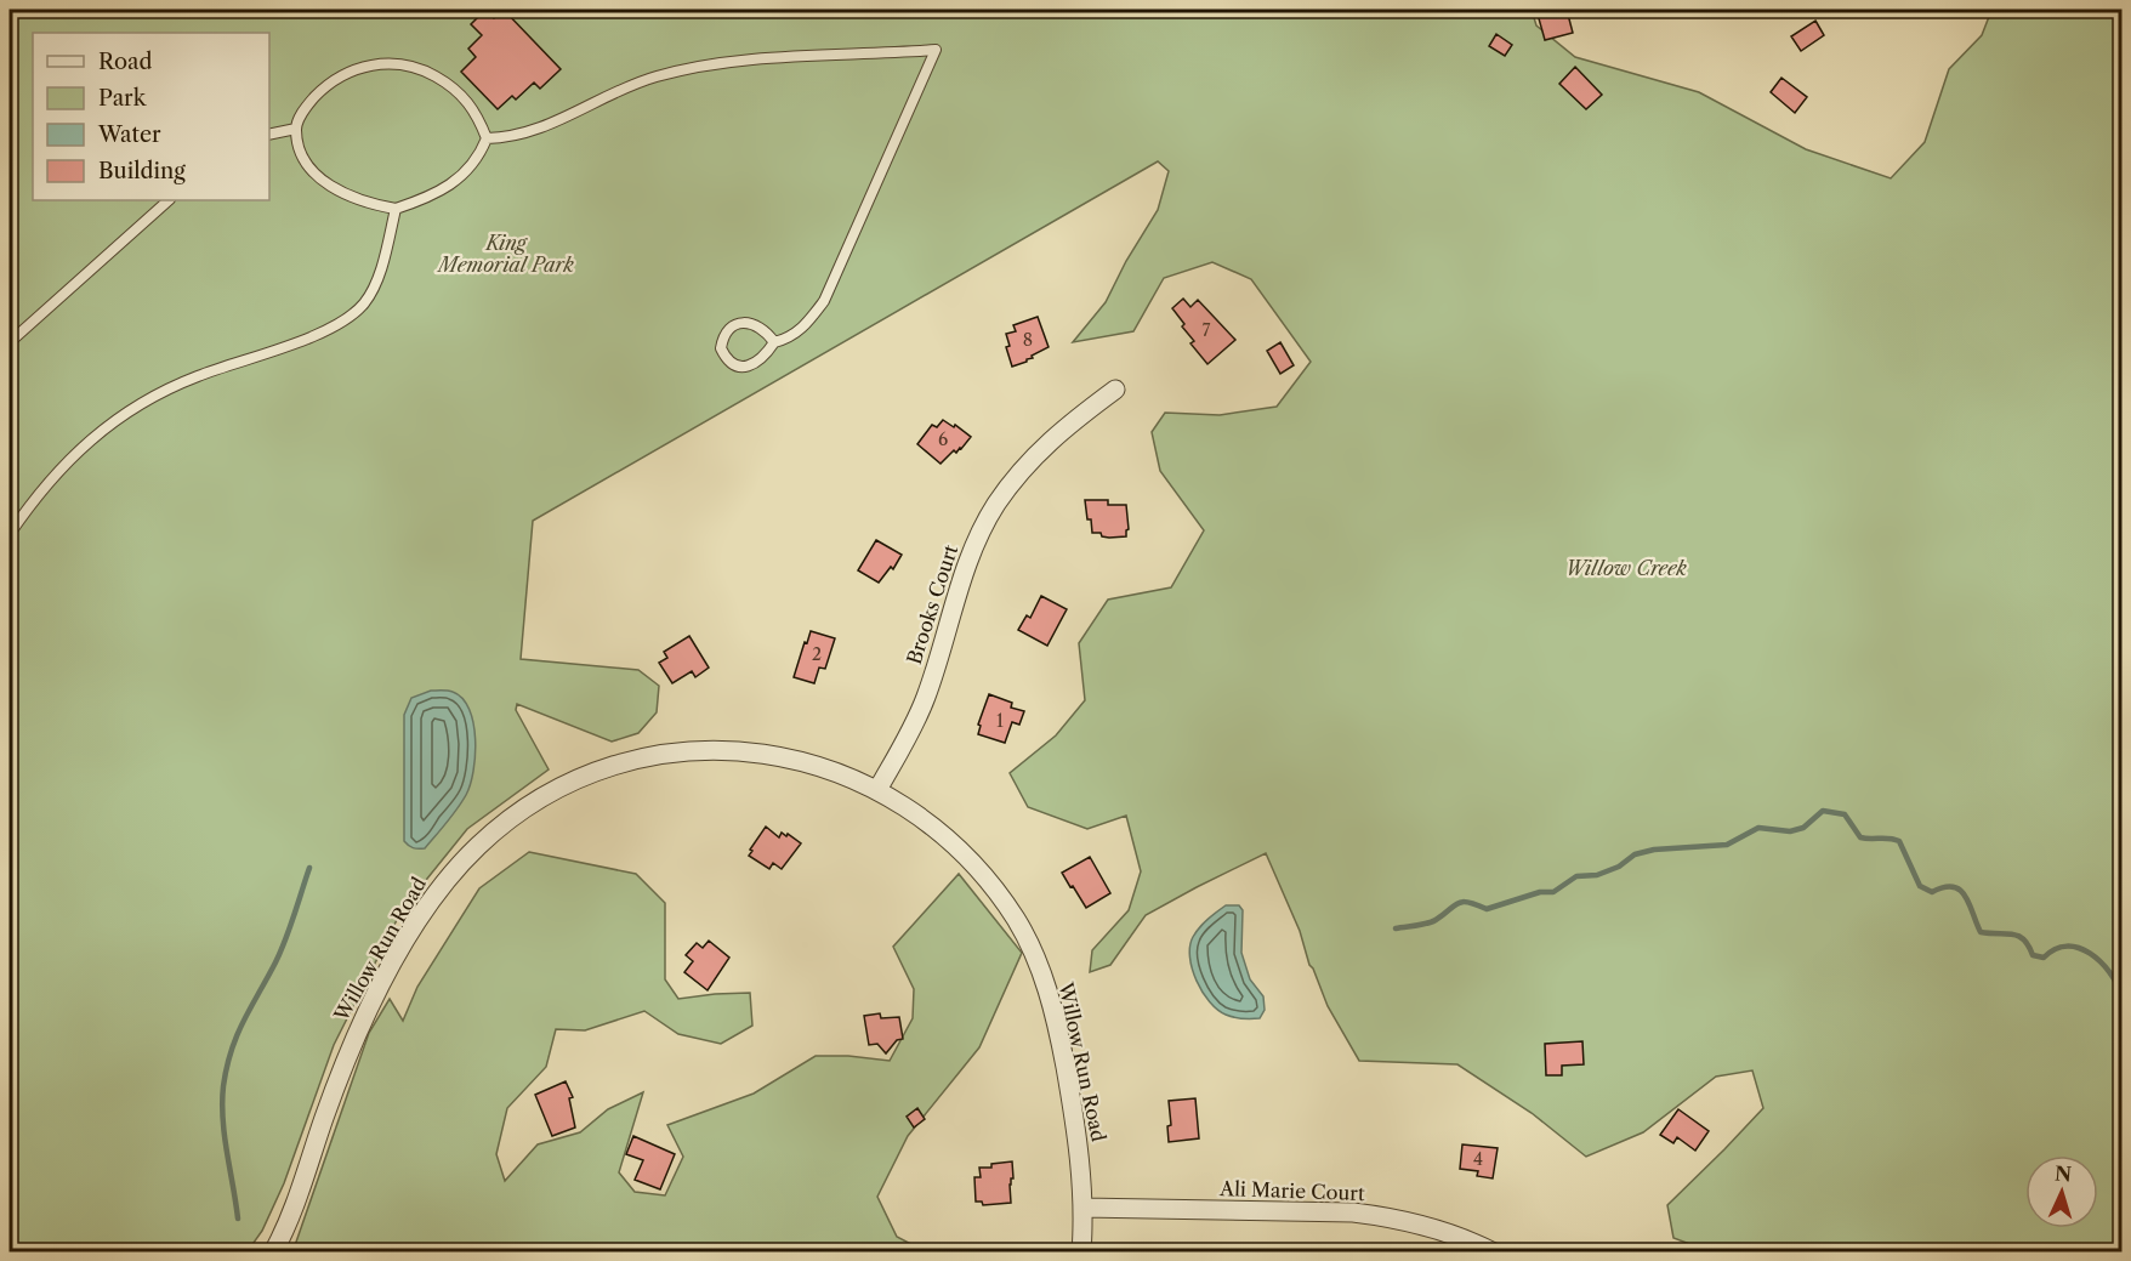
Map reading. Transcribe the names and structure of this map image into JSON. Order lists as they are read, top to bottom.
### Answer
{
  "streets": {
    "street": ["Brooks Court", "Willow Run Road", "Ali Marie Court"]
  },
  "crossings": [
    ["Brooks Court", "Willow Run Road"],
    ["Willow Run Road", "Ali Marie Court"]
  ],
  "parks": ["King Memorial Park", "Willow Creek"],
  "house_numbers": [
    "7",
    "8",
    "6",
    "2",
    "1",
    "4"
  ],
  "legend": [
    "Road",
    "Park",
    "Water",
    "Building"
  ],
  "north": "top"
}
